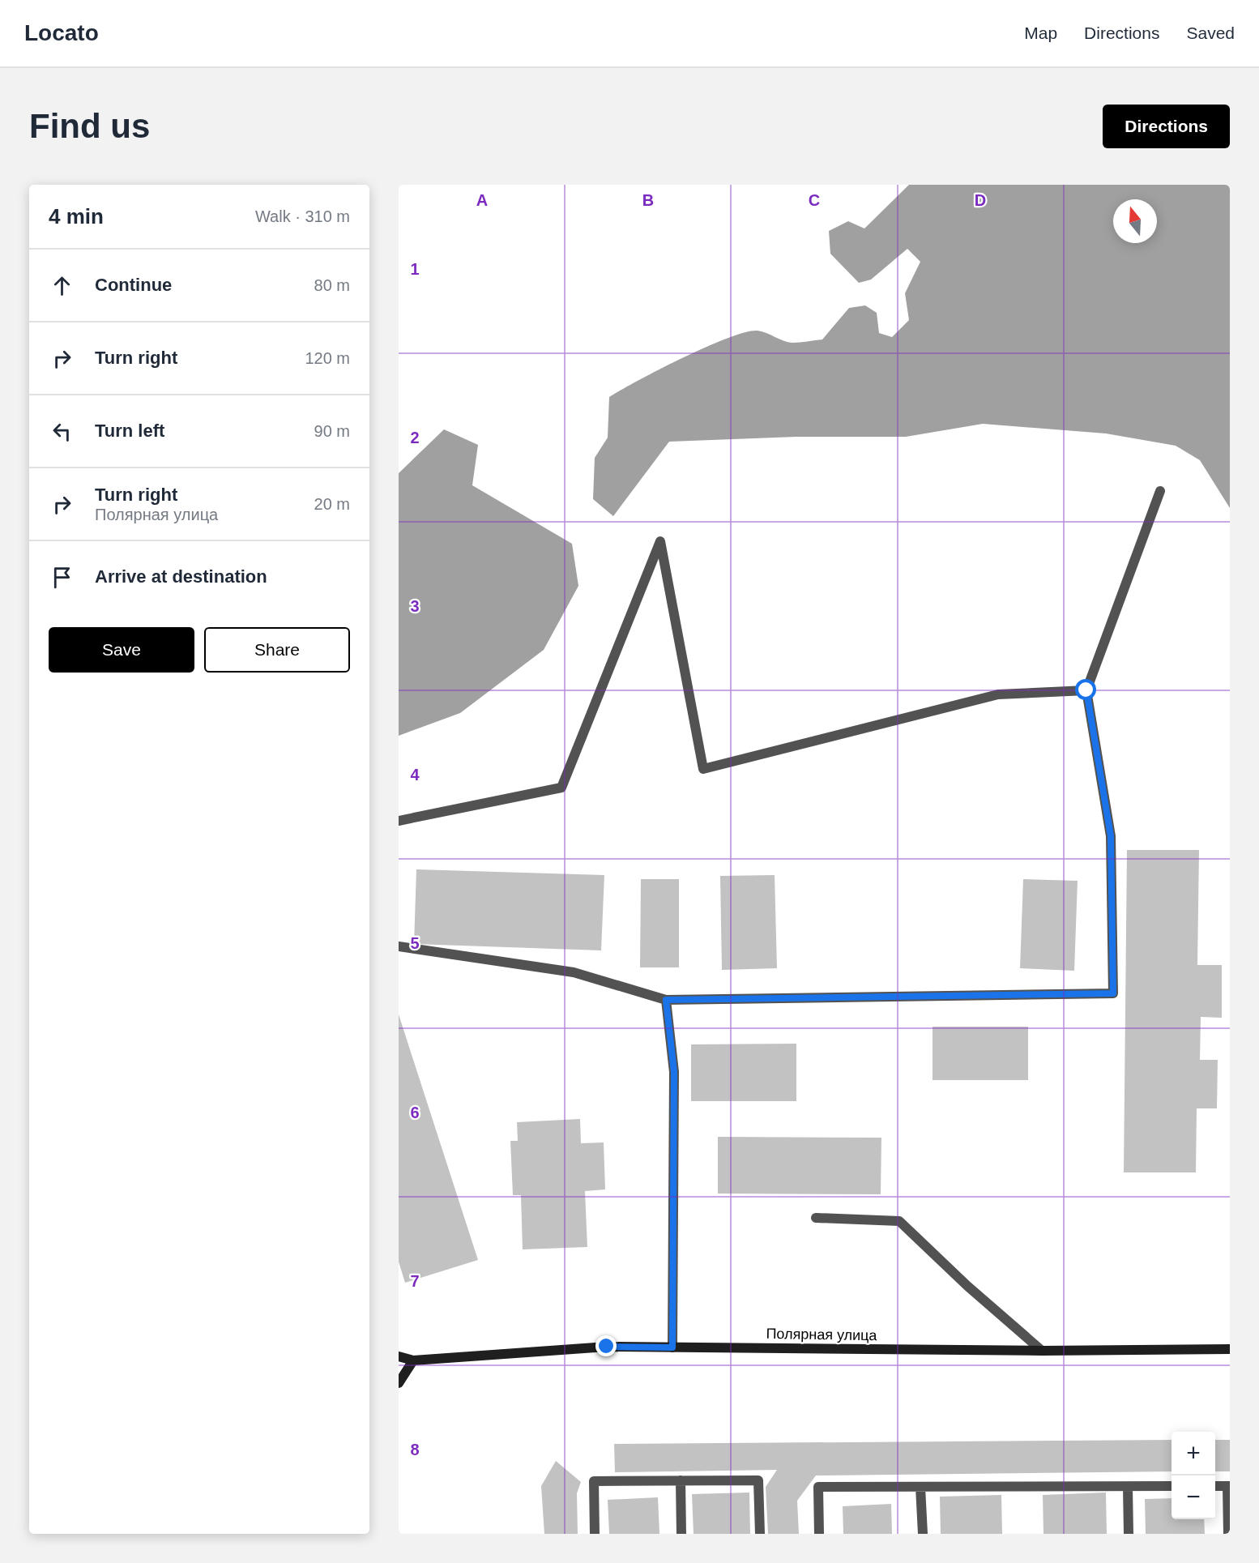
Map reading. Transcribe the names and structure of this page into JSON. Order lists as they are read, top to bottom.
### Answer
{
  "streets": {
    "main road": ["Полярная улица"]
  },
  "north": "top",
  "page": {
    "header": "Locato",
    "nav": ["Map", "Directions", "Saved"],
    "buttons": [
      "Directions",
      ["Save", "Share"]
    ],
    "title": "Find us",
    "heading": ["4 min", "Walk · 310 m"],
    "list": [
      ["Continue", "80 m"],
      ["Turn right", "120 m"],
      ["Turn left", "90 m"],
      ["Turn right", "Полярная улица", "20 m"],
      "Arrive at destination"
    ],
    "map_buttons": ["+", "−"]
  },
  "grid": {
    "columns": [
      "A",
      "B",
      "C",
      "D"
    ],
    "rows": [
      "1",
      "2",
      "3",
      "4",
      "5",
      "6",
      "7",
      "8"
    ]
  }
}
